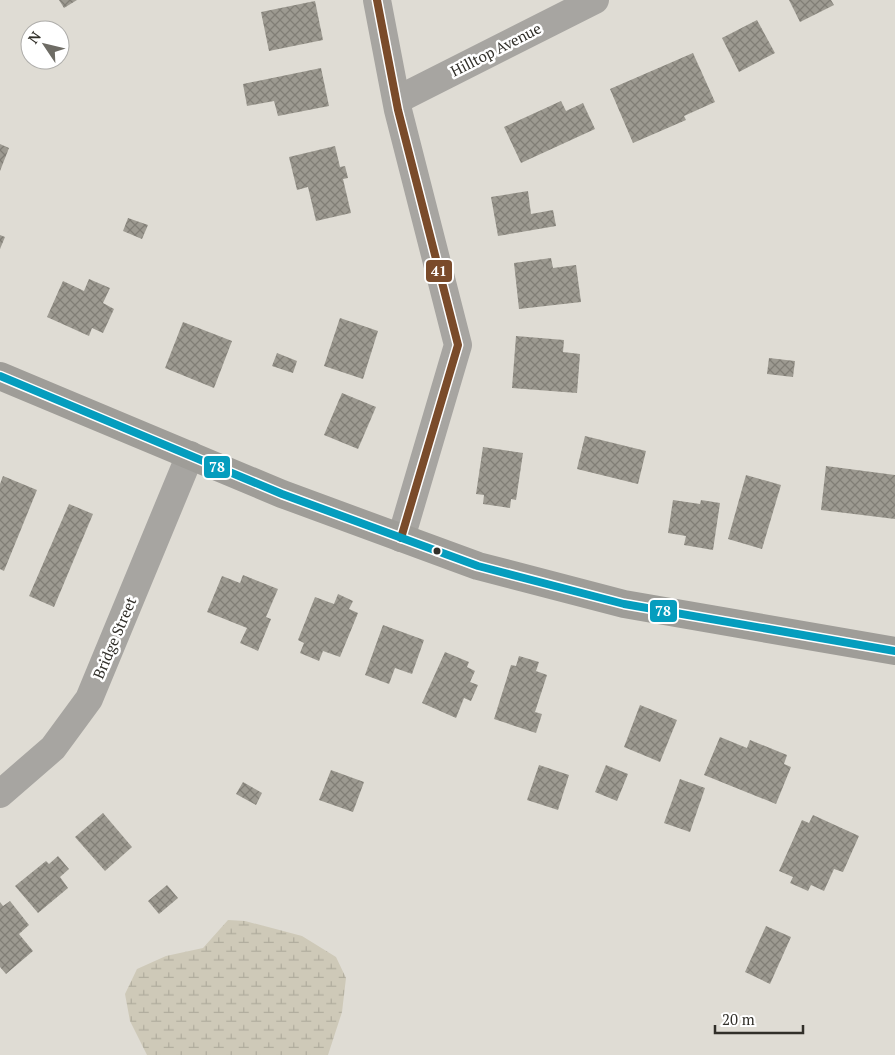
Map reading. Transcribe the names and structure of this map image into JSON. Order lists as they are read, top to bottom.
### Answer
{
  "streets": {
    "street": ["Hilltop Avenue", "Bridge Street"]
  },
  "lines": ["transit line 41", "transit line 78"],
  "scale_bar": "20 m",
  "north": "top left"
}
